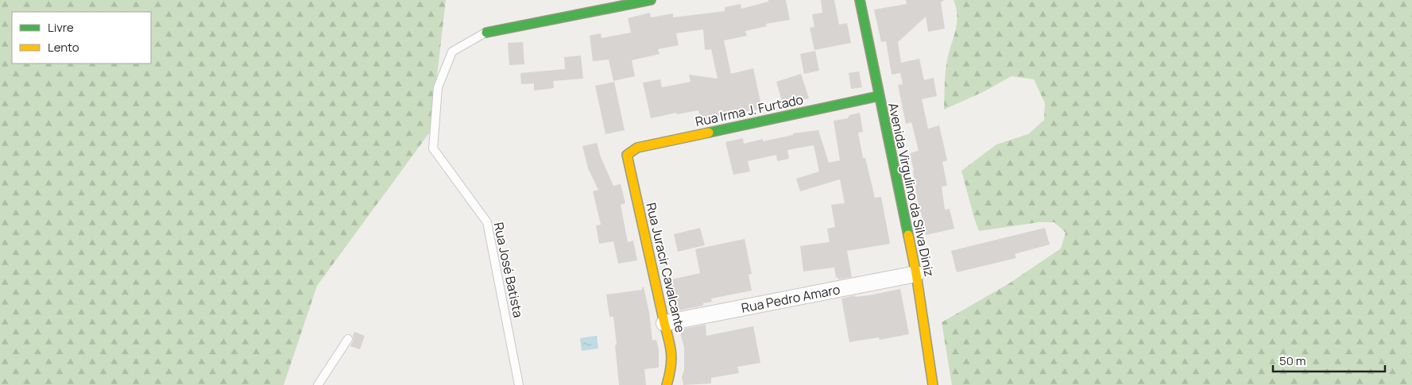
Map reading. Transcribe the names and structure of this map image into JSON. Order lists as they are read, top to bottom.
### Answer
{
  "streets": {
    "street": [
      "Rua Irma J. Furtado",
      "Avenida Virgulino da Silva Diniz",
      "Rua Juracir Cavalcante",
      "Rua José Batista",
      "Rua Pedro Amaro"
    ]
  },
  "crossings": [
    ["Rua Irma J. Furtado", "Avenida Virgulino da Silva Diniz"],
    ["Rua Irma J. Furtado", "Rua Juracir Cavalcante"],
    ["Avenida Virgulino da Silva Diniz", "Rua Pedro Amaro"],
    ["Rua Juracir Cavalcante", "Rua Pedro Amaro"]
  ],
  "legend": ["Livre", "Lento"],
  "scale_bar": "50 m"
}
